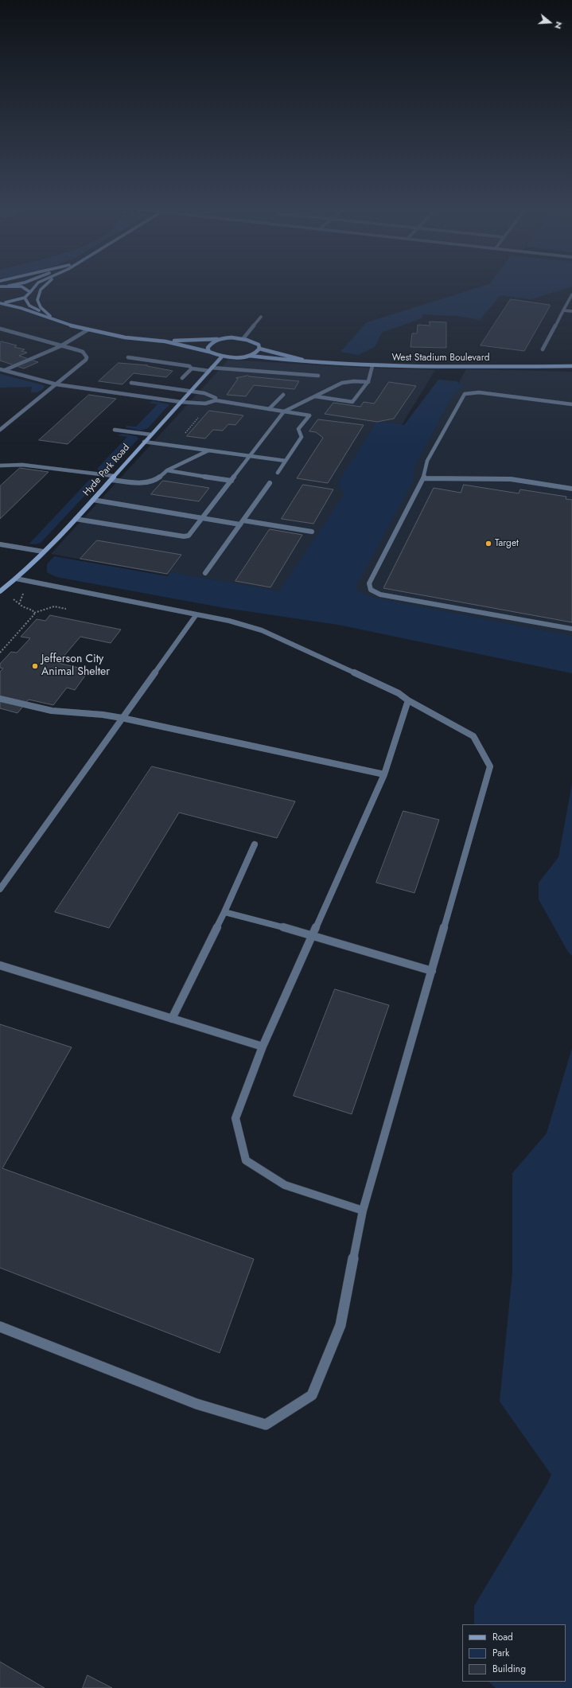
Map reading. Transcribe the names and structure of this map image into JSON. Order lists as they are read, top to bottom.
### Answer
{
  "streets": {
    "main road": ["West Stadium Boulevard", "Hyde Park Road"]
  },
  "crossings": [
    ["West Stadium Boulevard", "Hyde Park Road"]
  ],
  "places": ["Target", "Jefferson City Animal Shelter"],
  "legend": ["Road", "Park", "Building"],
  "north": "right"
}
